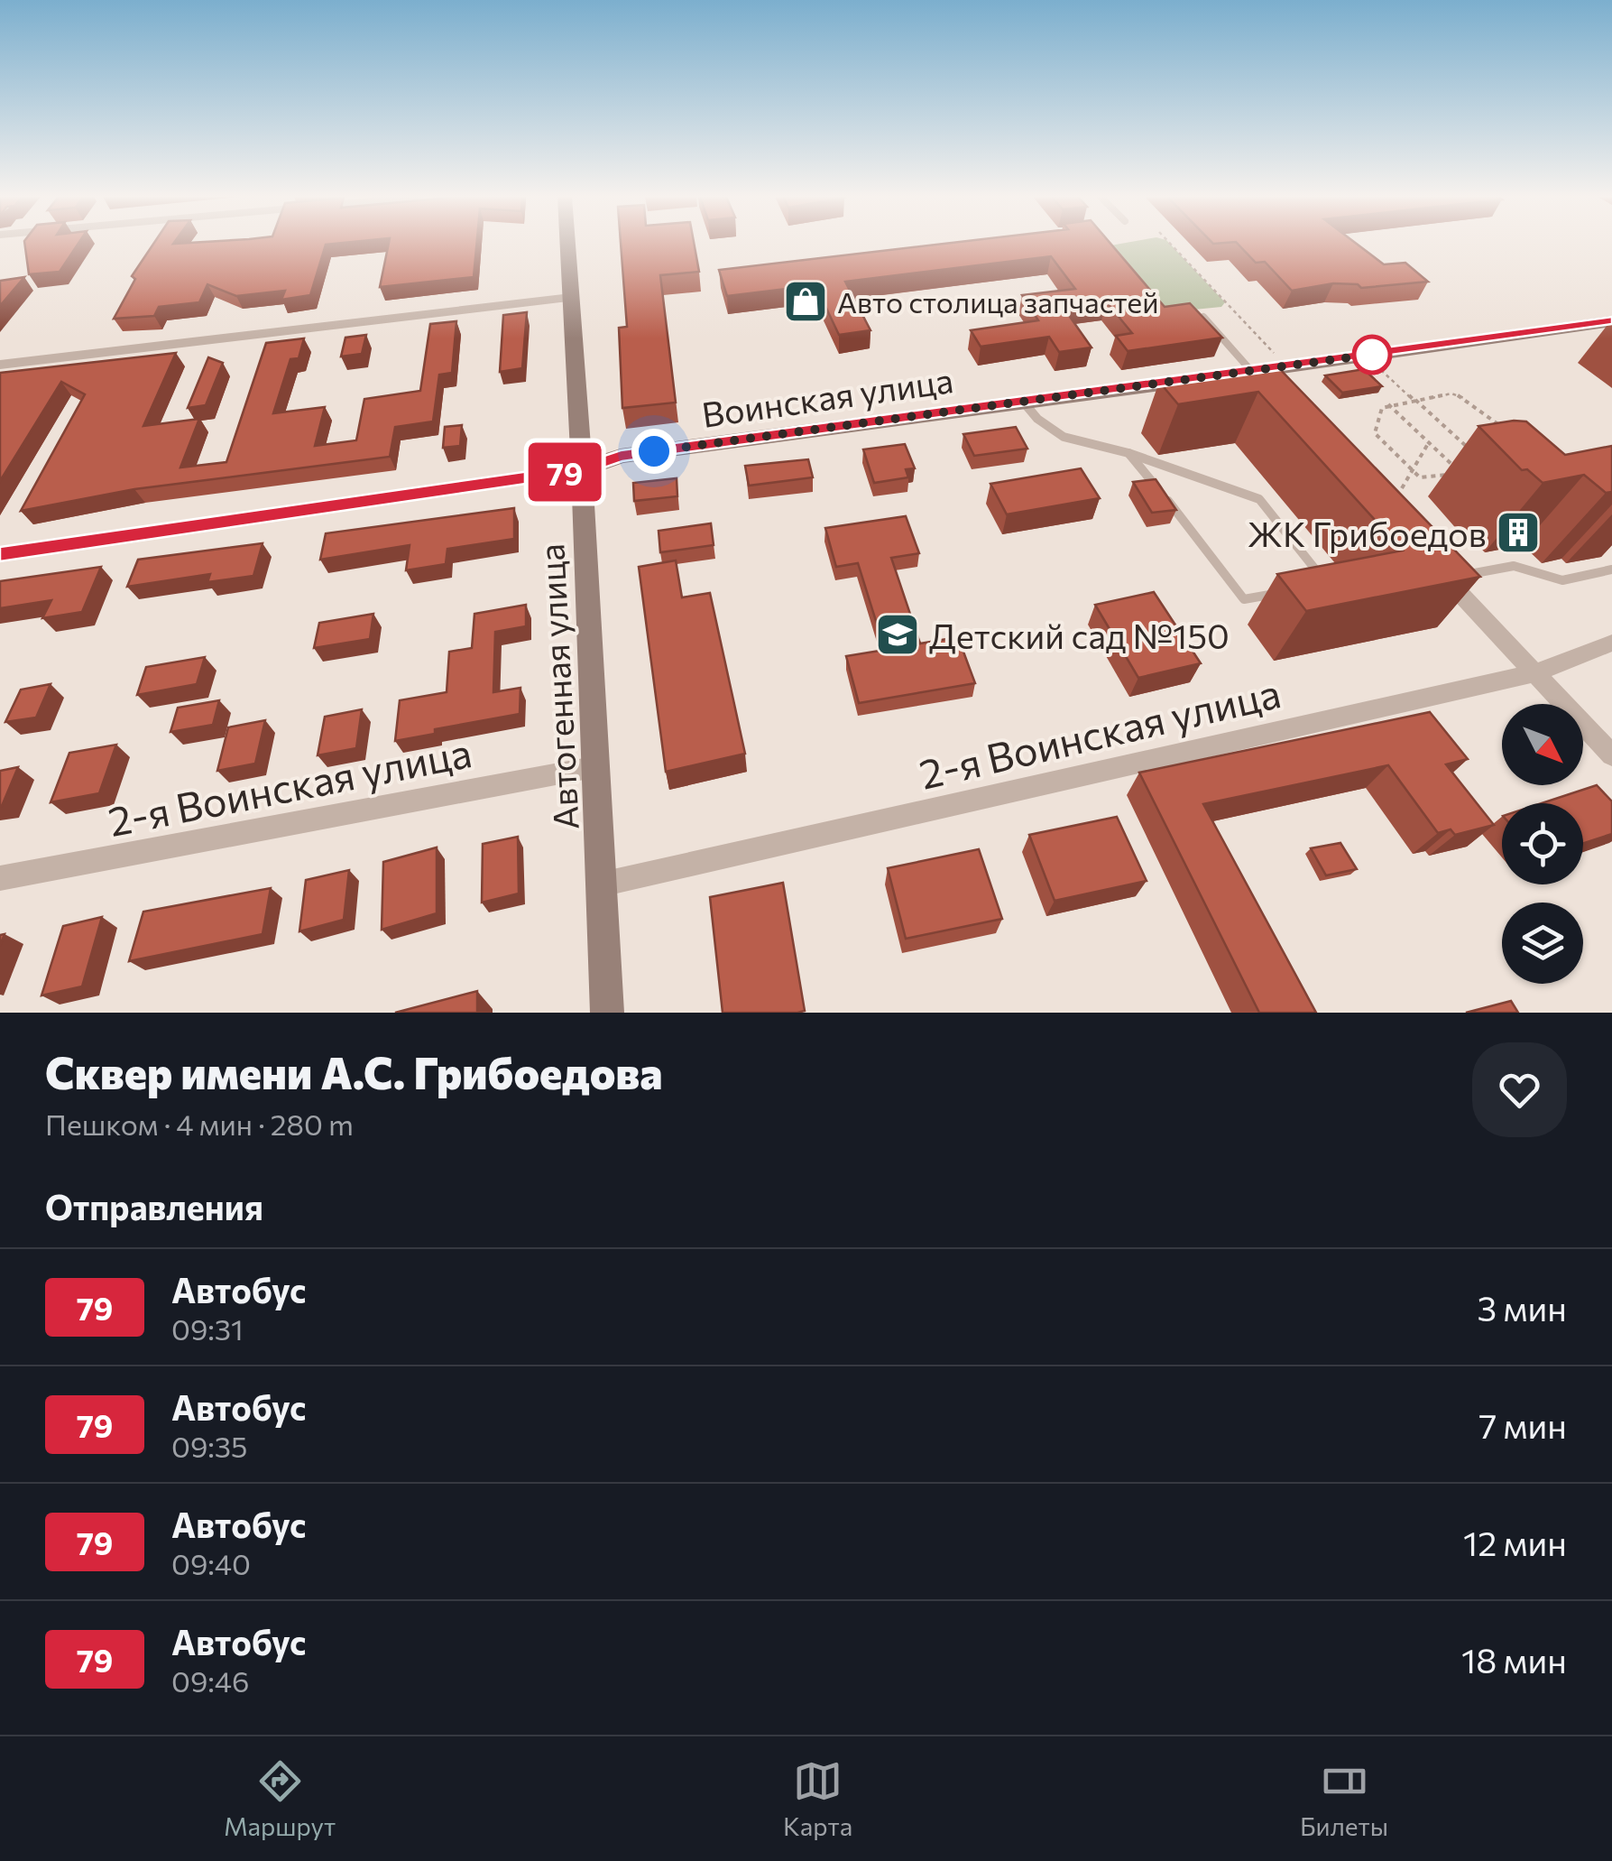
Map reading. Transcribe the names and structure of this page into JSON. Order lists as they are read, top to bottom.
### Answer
{
  "streets": {
    "street": ["Воинская улица", "Автогенная улица", "2-я Воинская улица"]
  },
  "crossings": [
    ["Воинская улица", "Автогенная улица"],
    ["Автогенная улица", "2-я Воинская улица"]
  ],
  "places": {
    "shop": ["Авто столица запчастей"],
    "building": ["ЖК Грибоедов"],
    "school or university": ["Детский сад №150"]
  },
  "lines": ["bus line 79"],
  "north": "bottom right",
  "page": {
    "on_map": "79",
    "heading": [
      ["Сквер имени А.С. Грибоедова", "Пешком · 4 мин · 280 m"],
      "Отправления"
    ],
    "list": [
      {
        "mark": "79",
        "name": "Автобус",
        "note": "09:31",
        "value": "3 мин"
      },
      {
        "mark": "79",
        "name": "Автобус",
        "note": "09:35",
        "value": "7 мин"
      },
      {
        "mark": "79",
        "name": "Автобус",
        "note": "09:40",
        "value": "12 мин"
      },
      {
        "mark": "79",
        "name": "Автобус",
        "note": "09:46",
        "value": "18 мин"
      }
    ],
    "tabs": ["Маршрут", "Карта", "Билеты"]
  }
}
